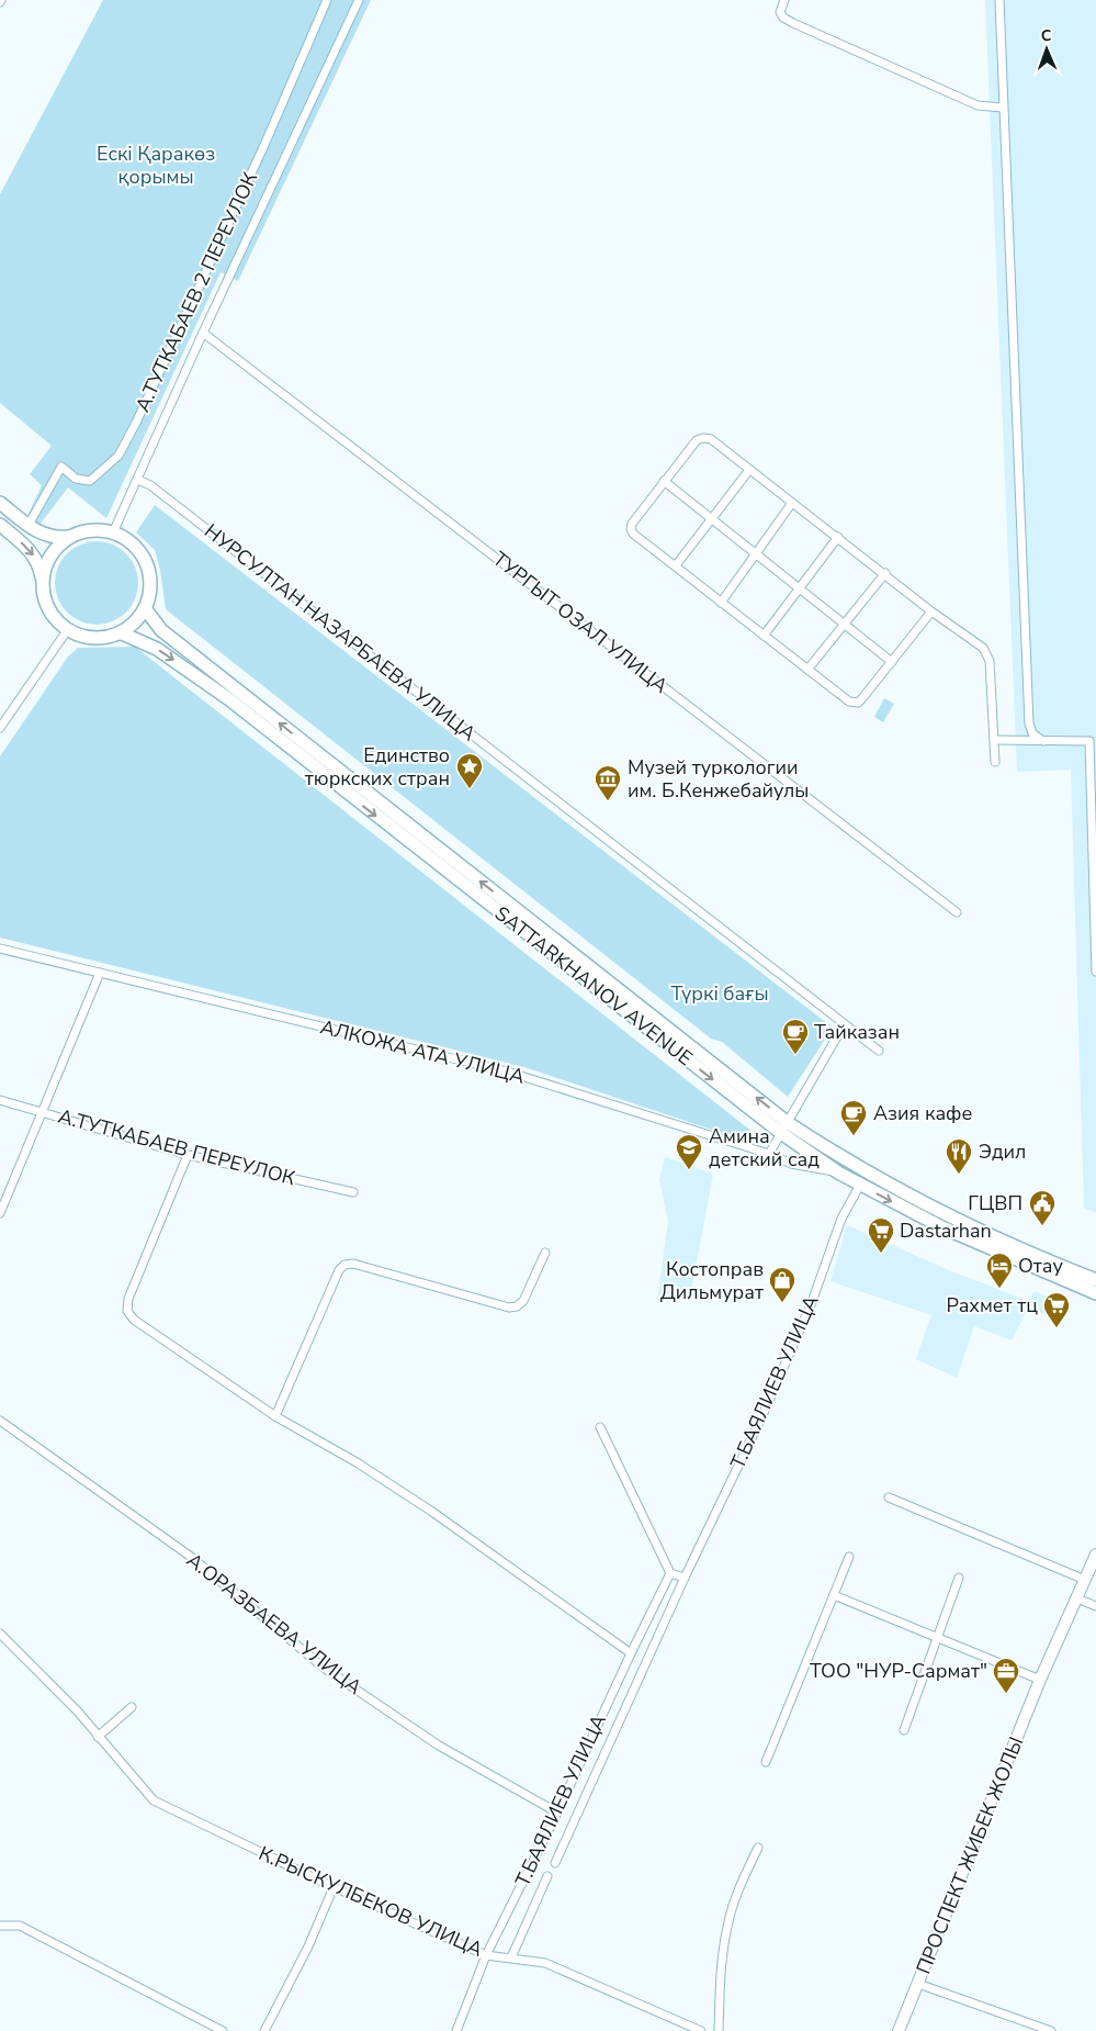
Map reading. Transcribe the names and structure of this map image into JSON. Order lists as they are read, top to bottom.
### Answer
{
  "streets": {
    "main road": ["SATTARKHANOV AVENUE", "ПРОСПЕКТ ЖИБЕК ЖОЛЫ"],
    "street": [
      "А.ТУТКАБАЕВ 2 ПЕРЕУЛОК",
      "ТУРГЫТ ОЗАЛ УЛИЦА",
      "НУРСУЛТАН НАЗАРБАЕВА УЛИЦА",
      "АЛКОЖА АТА УЛИЦА",
      "А.ТУТКАБАЕВ ПЕРЕУЛОК",
      "Т.БАЯЛИЕВ УЛИЦА",
      "А.ОРАЗБАЕВА УЛИЦА",
      "К.РЫСКУЛБЕКОВ УЛИЦА"
    ]
  },
  "crossings": [
    ["SATTARKHANOV AVENUE", "АЛКОЖА АТА УЛИЦА"],
    ["SATTARKHANOV AVENUE", "Т.БАЯЛИЕВ УЛИЦА"],
    ["Т.БАЯЛИЕВ УЛИЦА", "А.ОРАЗБАЕВА УЛИЦА"],
    ["Т.БАЯЛИЕВ УЛИЦА", "К.РЫСКУЛБЕКОВ УЛИЦА"]
  ],
  "parks": ["Ескі Қаракөз қорымы", "Түркі бағы"],
  "places": {
    "place": ["Единство тюркских стран"],
    "museum": ["Музей туркологии им. Б.Кенжебайулы"],
    "cafe": ["Тайказан", "Азия кафе"],
    "school or university": ["Амина детский сад"],
    "restaurant": ["Эдил"],
    "public building": ["ГЦВП"],
    "supermarket": ["Dastarhan", "Рахмет тц"],
    "hotel": ["Отау"],
    "shop": ["Костоправ Дильмурат"],
    "office": ["ТОО \"НУР-Сармат\""]
  },
  "north": "top"
}
